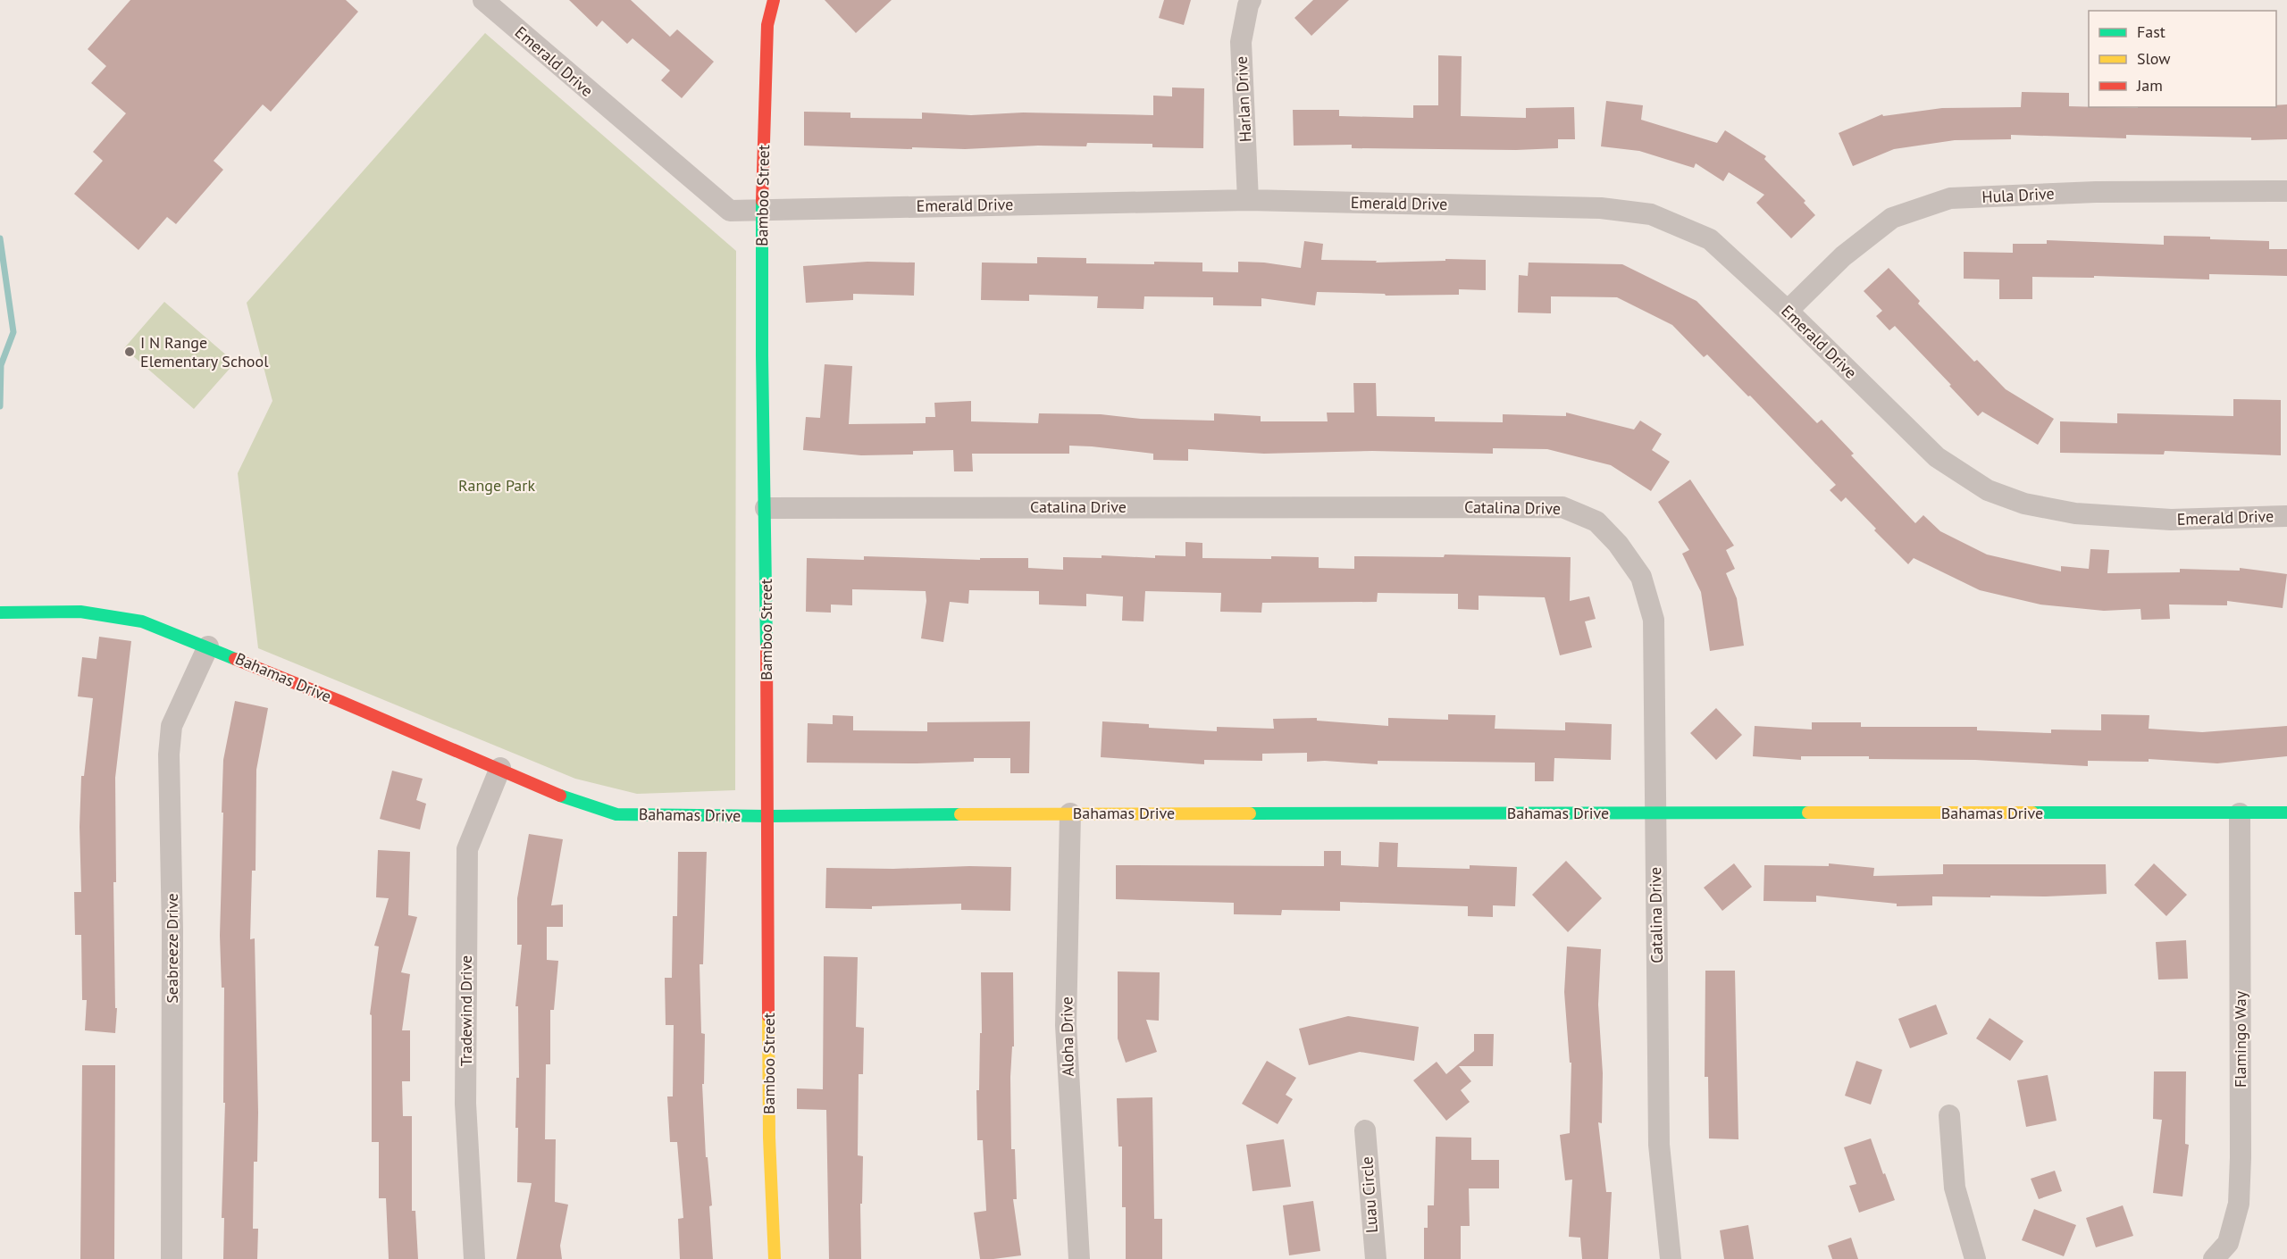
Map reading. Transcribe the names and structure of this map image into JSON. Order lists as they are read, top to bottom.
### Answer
{
  "streets": {
    "street": [
      "Emerald Drive",
      "Harlan Drive",
      "Bamboo Street",
      "Hula Drive",
      "Catalina Drive",
      "Bahamas Drive",
      "Seabreeze Drive",
      "Tradewind Drive",
      "Aloha Drive",
      "Flamingo Way",
      "Luau Circle"
    ]
  },
  "crossings": [
    ["Emerald Drive", "Harlan Drive"],
    ["Emerald Drive", "Bamboo Street"],
    ["Emerald Drive", "Hula Drive"],
    ["Bamboo Street", "Catalina Drive"],
    ["Bamboo Street", "Bahamas Drive"],
    ["Catalina Drive", "Bahamas Drive"],
    ["Bahamas Drive", "Seabreeze Drive"],
    ["Bahamas Drive", "Tradewind Drive"],
    ["Bahamas Drive", "Aloha Drive"],
    ["Bahamas Drive", "Flamingo Way"]
  ],
  "parks": ["Range Park"],
  "places": ["I N Range Elementary School"],
  "legend": ["Fast", "Slow", "Jam"]
}
